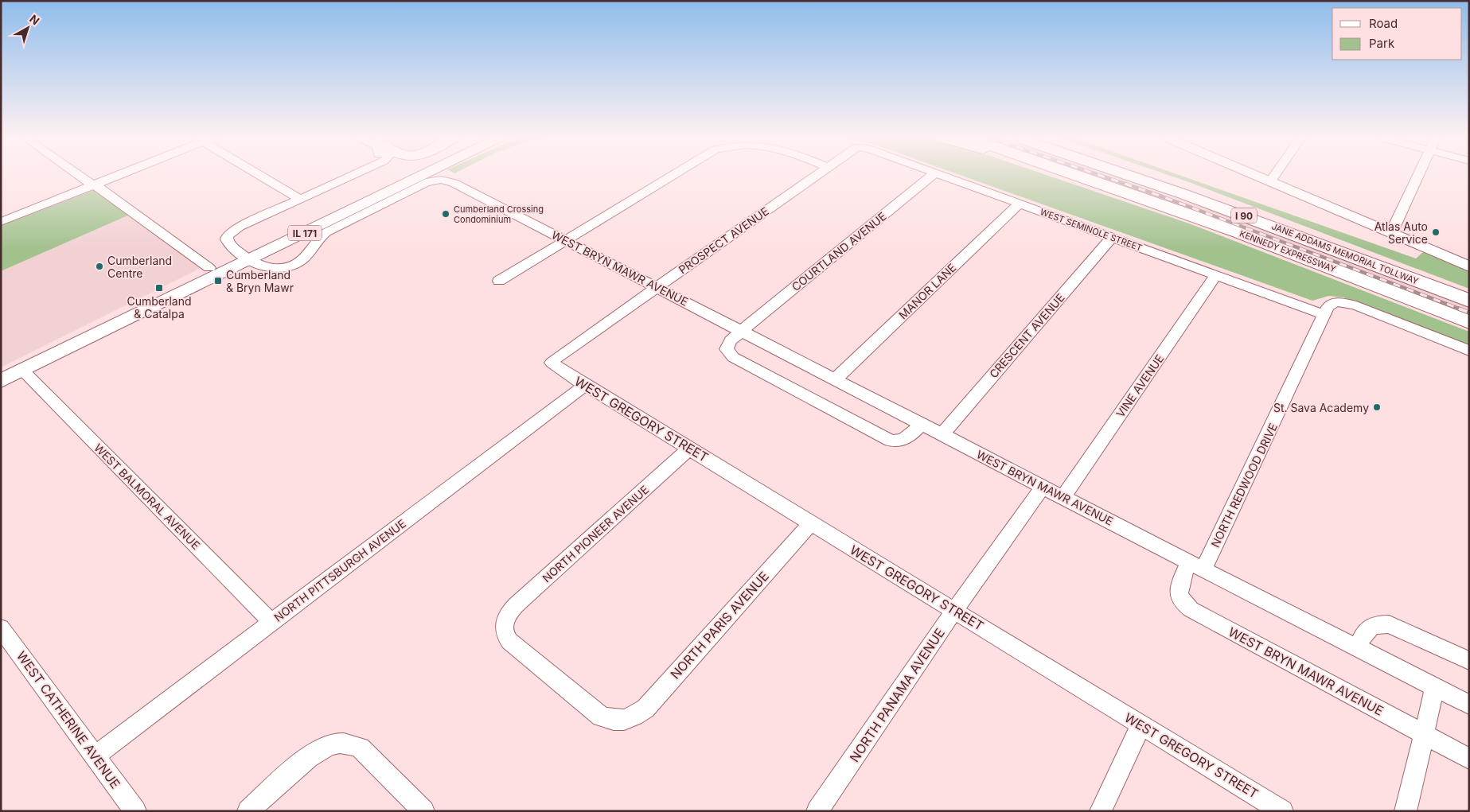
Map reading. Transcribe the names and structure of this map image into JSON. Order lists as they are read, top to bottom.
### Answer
{
  "streets": {
    "highway": ["I 90", "KENNEDY EXPRESSWAY", "JANE ADDAMS MEMORIAL TOLLWAY"],
    "main road": ["IL 171"],
    "street": [
      "WEST SEMINOLE STREET",
      "PROSPECT AVENUE",
      "COURTLAND AVENUE",
      "WEST BRYN MAWR AVENUE",
      "MANOR LANE",
      "CRESCENT AVENUE",
      "VINE AVENUE",
      "WEST GREGORY STREET",
      "NORTH REDWOOD DRIVE",
      "WEST BALMORAL AVENUE",
      "NORTH PIONEER AVENUE",
      "NORTH PITTSBURGH AVENUE",
      "NORTH PARIS AVENUE",
      "NORTH PANAMA AVENUE",
      "WEST CATHERINE AVENUE"
    ]
  },
  "crossings": [
    ["WEST SEMINOLE STREET", "MANOR LANE"],
    ["WEST SEMINOLE STREET", "CRESCENT AVENUE"],
    ["WEST SEMINOLE STREET", "VINE AVENUE"],
    ["WEST SEMINOLE STREET", "NORTH REDWOOD DRIVE"],
    ["IL 171", "WEST BRYN MAWR AVENUE"],
    ["IL 171", "WEST BALMORAL AVENUE"],
    ["PROSPECT AVENUE", "WEST BRYN MAWR AVENUE"],
    ["PROSPECT AVENUE", "WEST GREGORY STREET"],
    ["COURTLAND AVENUE", "WEST BRYN MAWR AVENUE"],
    ["WEST BRYN MAWR AVENUE", "MANOR LANE"],
    ["WEST BRYN MAWR AVENUE", "CRESCENT AVENUE"],
    ["WEST BRYN MAWR AVENUE", "VINE AVENUE"],
    ["WEST BRYN MAWR AVENUE", "NORTH REDWOOD DRIVE"],
    ["WEST BRYN MAWR AVENUE", "NORTH PANAMA AVENUE"],
    ["WEST GREGORY STREET", "NORTH PIONEER AVENUE"],
    ["WEST GREGORY STREET", "NORTH PITTSBURGH AVENUE"],
    ["WEST GREGORY STREET", "NORTH PARIS AVENUE"],
    ["WEST GREGORY STREET", "NORTH PANAMA AVENUE"],
    ["WEST BALMORAL AVENUE", "NORTH PITTSBURGH AVENUE"],
    ["NORTH PIONEER AVENUE", "NORTH PARIS AVENUE"],
    ["NORTH PITTSBURGH AVENUE", "WEST CATHERINE AVENUE"]
  ],
  "places": {
    "other": [
      "Cumberland Crossing Condominium",
      "Atlas Auto Service",
      "Cumberland Centre",
      "St. Sava Academy"
    ],
    "transit": ["Cumberland & Bryn Mawr", "Cumberland & Catalpa"]
  },
  "legend": ["Road", "Park"],
  "north": "top right"
}
